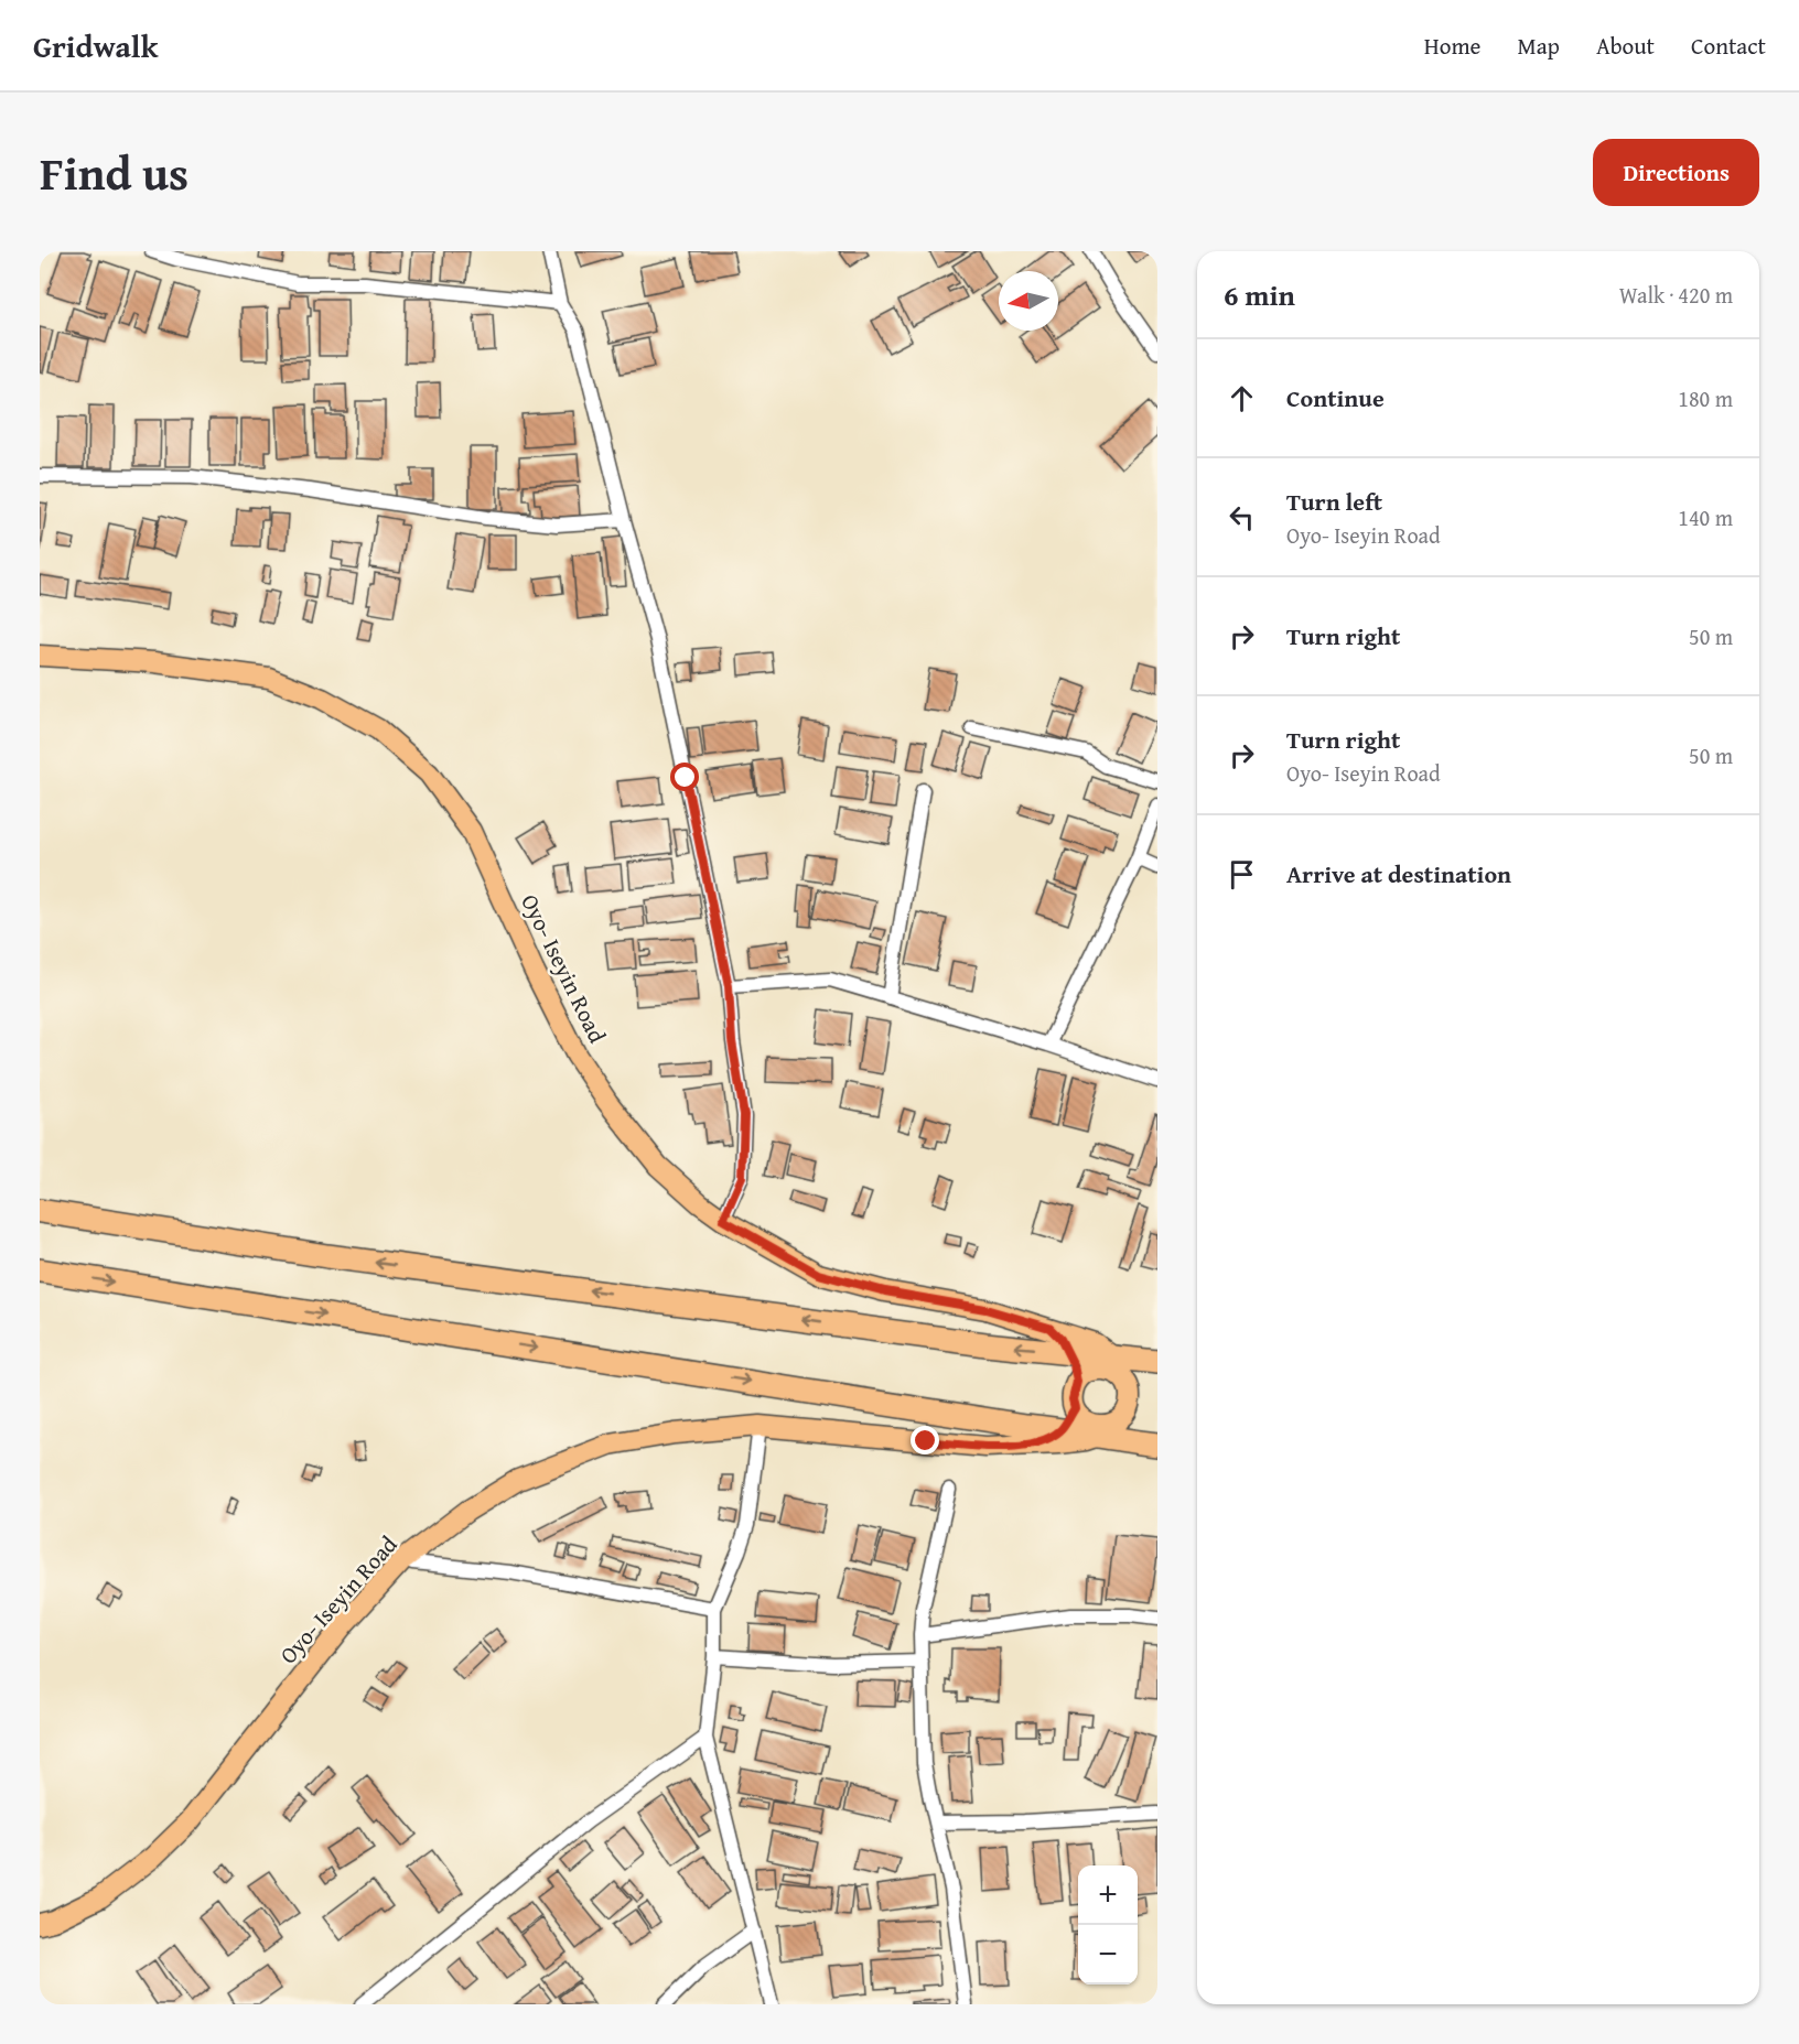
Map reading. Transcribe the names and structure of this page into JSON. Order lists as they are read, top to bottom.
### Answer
{
  "streets": {
    "main road": ["Oyo- Iseyin Road"]
  },
  "north": "left",
  "page": {
    "header": "Gridwalk",
    "nav": [
      "Home",
      "Map",
      "About",
      "Contact"
    ],
    "title": "Find us",
    "buttons": "Directions",
    "heading": ["6 min", "Walk · 420 m"],
    "list": [
      ["Continue", "180 m"],
      ["Turn left", "Oyo- Iseyin Road", "140 m"],
      ["Turn right", "50 m"],
      ["Turn right", "Oyo- Iseyin Road", "50 m"],
      "Arrive at destination"
    ],
    "map_buttons": ["+", "−"]
  }
}
